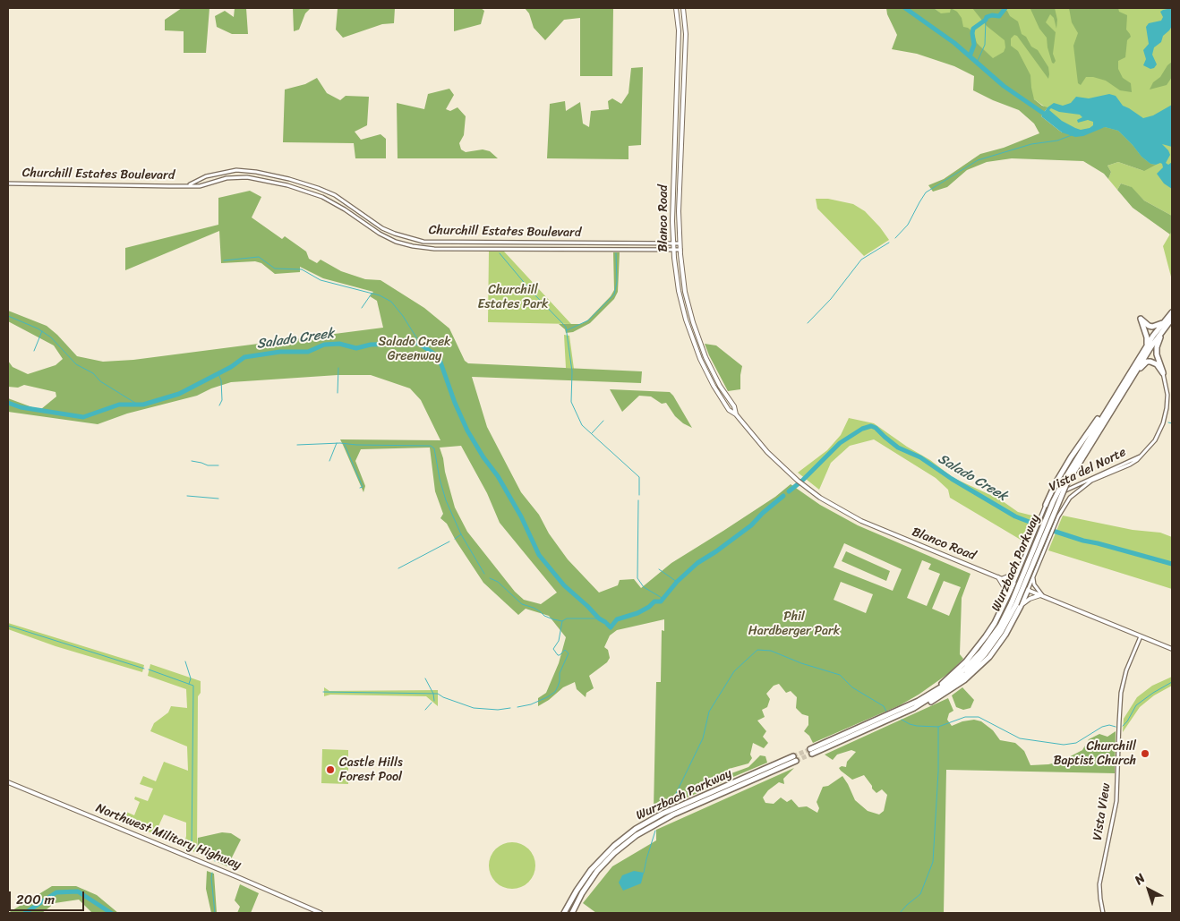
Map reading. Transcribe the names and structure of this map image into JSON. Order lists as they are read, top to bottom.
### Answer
{
  "streets": {
    "highway": ["Wurzbach Parkway"],
    "main road": ["Blanco Road", "Northwest Military Highway"],
    "street": ["Churchill Estates Boulevard", "Vista del Norte", "Vista View"]
  },
  "crossings": [
    ["Churchill Estates Boulevard", "Blanco Road"],
    ["Blanco Road", "Vista del Norte"],
    ["Blanco Road", "Wurzbach Parkway"],
    ["Blanco Road", "Vista View"],
    ["Vista del Norte", "Wurzbach Parkway"]
  ],
  "water": ["Salado Creek"],
  "parks": ["Churchill Estates Park", "Salado Creek Greenway", "Phil Hardberger Park"],
  "places": ["Churchill Baptist Church", "Castle Hills Forest Pool"],
  "scale_bar": "200 m",
  "north": "top left"
}
